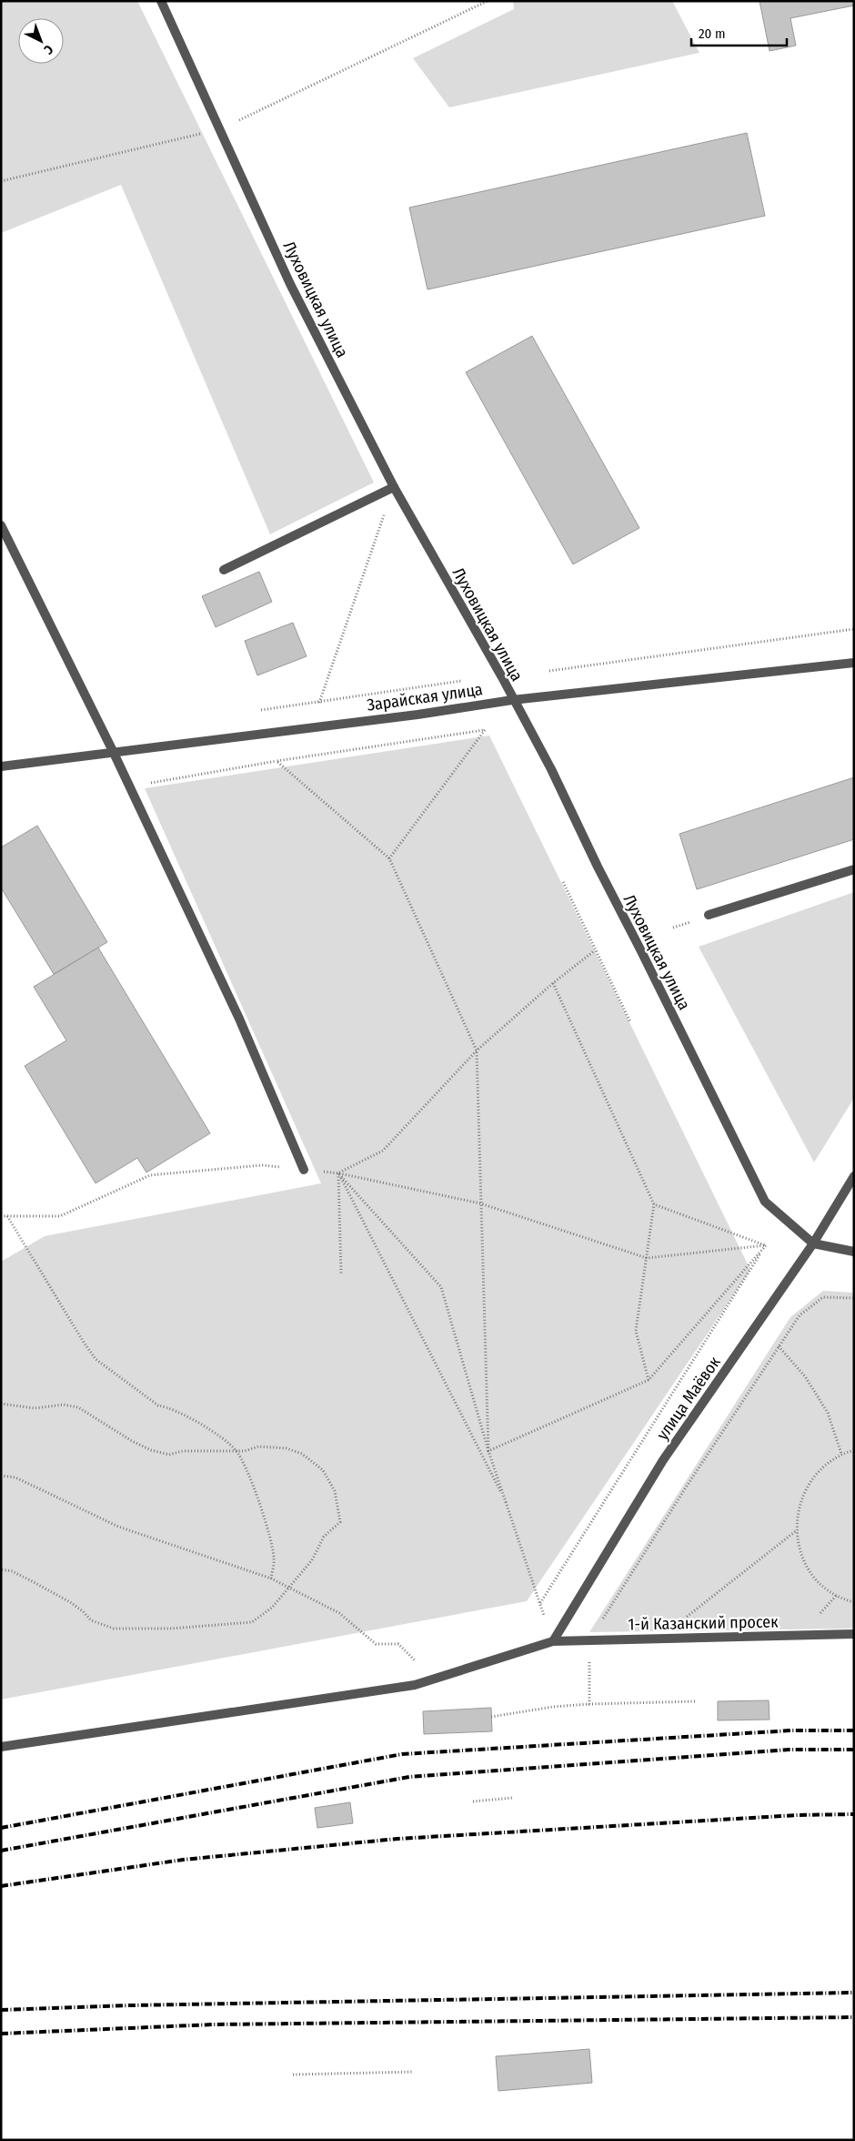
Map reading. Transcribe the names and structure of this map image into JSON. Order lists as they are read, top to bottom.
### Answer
{
  "streets": {
    "street": [
      "Луховицкая улица",
      "Зарайская улица",
      "улица Маёвок",
      "1-й Казанский просек"
    ]
  },
  "crossings": [
    ["Луховицкая улица", "Зарайская улица"],
    ["Луховицкая улица", "улица Маёвок"],
    ["улица Маёвок", "1-й Казанский просек"]
  ],
  "scale_bar": "20 m",
  "north": "bottom right"
}
